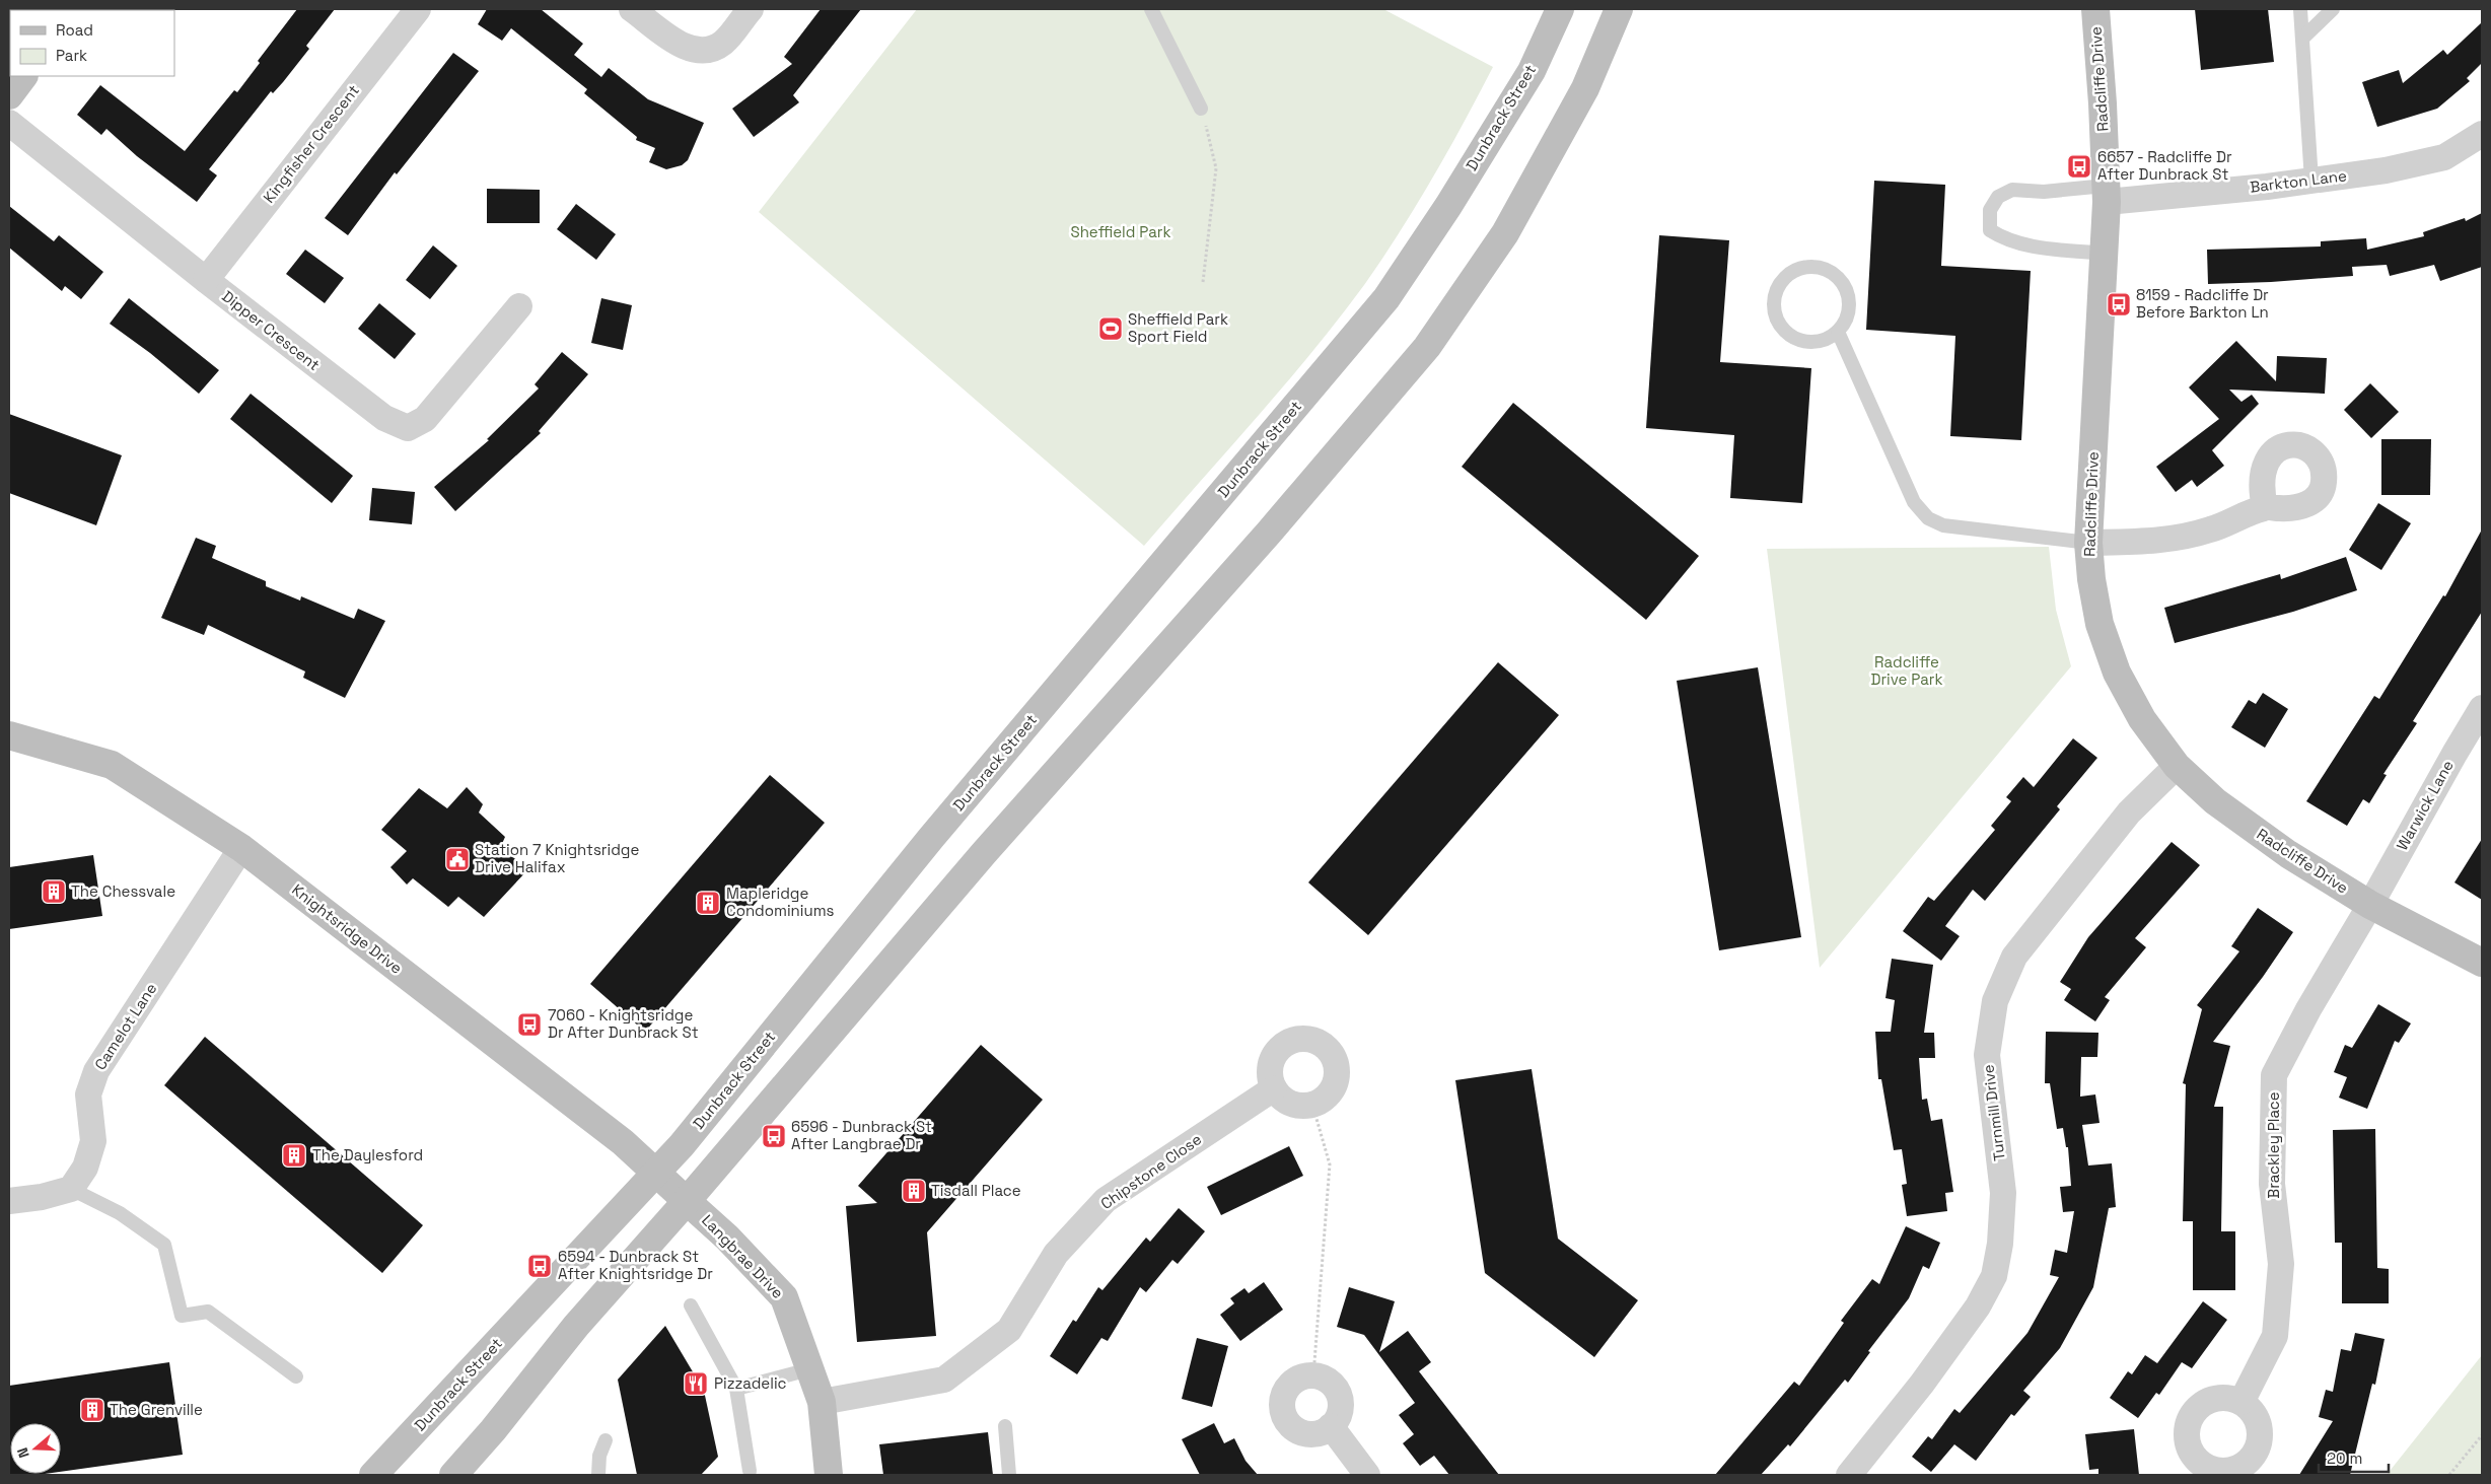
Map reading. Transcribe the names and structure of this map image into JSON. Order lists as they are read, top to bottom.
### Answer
{
  "streets": {
    "main road": [
      "Radcliffe Drive",
      "Dunbrack Street",
      "Knightsridge Drive",
      "Langbrae Drive"
    ],
    "street": [
      "Kingfisher Crescent",
      "Barkton Lane",
      "Dipper Crescent",
      "Warwick Lane",
      "Camelot Lane",
      "Turnmill Drive",
      "Brackley Place",
      "Chipstone Close"
    ]
  },
  "crossings": [
    ["Radcliffe Drive", "Barkton Lane"],
    ["Radcliffe Drive", "Warwick Lane"],
    ["Radcliffe Drive", "Turnmill Drive"],
    ["Radcliffe Drive", "Brackley Place"],
    ["Dunbrack Street", "Knightsridge Drive"],
    ["Dunbrack Street", "Langbrae Drive"],
    ["Kingfisher Crescent", "Dipper Crescent"],
    ["Warwick Lane", "Brackley Place"],
    ["Knightsridge Drive", "Camelot Lane"],
    ["Knightsridge Drive", "Langbrae Drive"],
    ["Chipstone Close", "Langbrae Drive"]
  ],
  "parks": ["Sheffield Park", "Radcliffe Drive Park"],
  "places": {
    "bus stop": [
      "6657 - Radcliffe Dr After Dunbrack St",
      "8159 - Radcliffe Dr Before Barkton Ln",
      "7060 - Knightsridge Dr After Dunbrack St",
      "6596 - Dunbrack St After Langbrae Dr",
      "6594 - Dunbrack St After Knightsridge Dr"
    ],
    "sports": ["Sheffield Park Sport Field"],
    "public building": ["Station 7 Knightsridge Drive Halifax"],
    "building": [
      "The Chessvale",
      "Mapleridge Condominiums",
      "The Daylesford",
      "Tisdall Place",
      "The Grenville"
    ],
    "restaurant": ["Pizzadelic"]
  },
  "legend": ["Road", "Park"],
  "scale_bar": "20 m",
  "north": "left"
}
